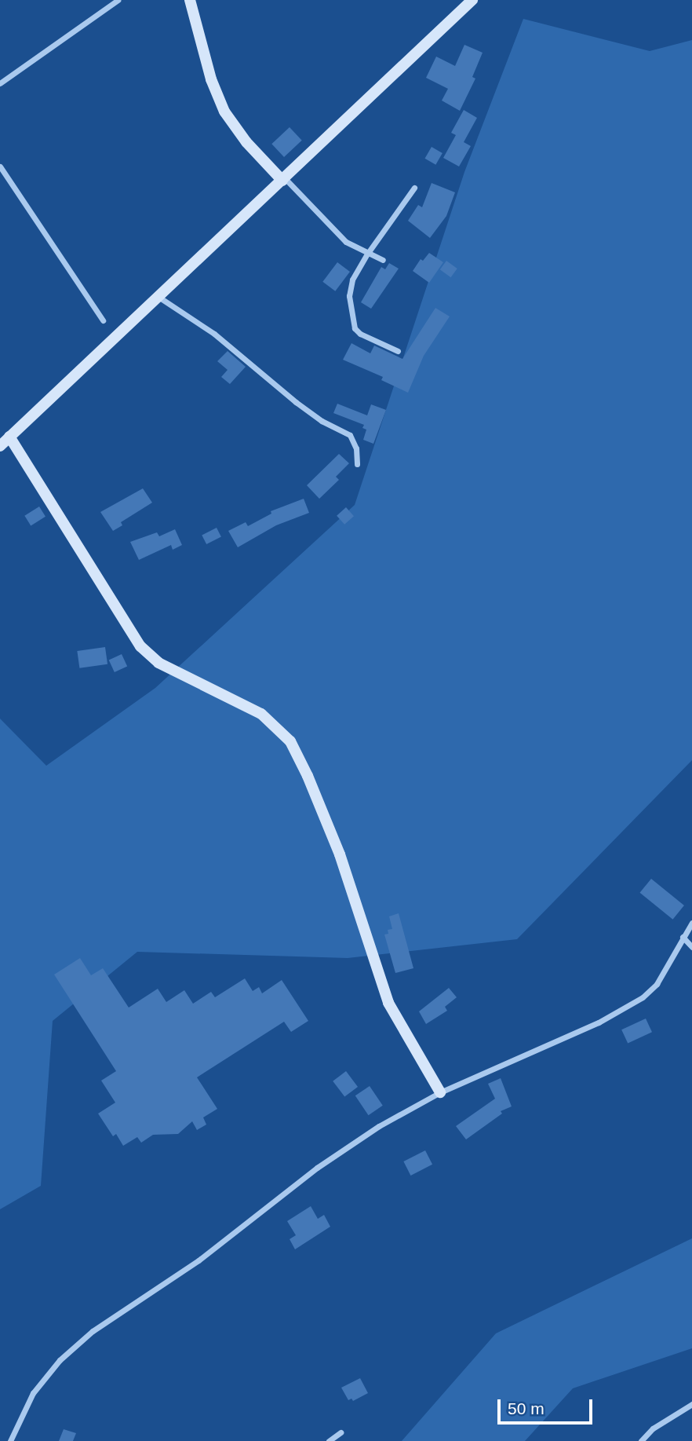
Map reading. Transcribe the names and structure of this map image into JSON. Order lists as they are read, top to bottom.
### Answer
{
  "scale_bar": "50 m"
}
